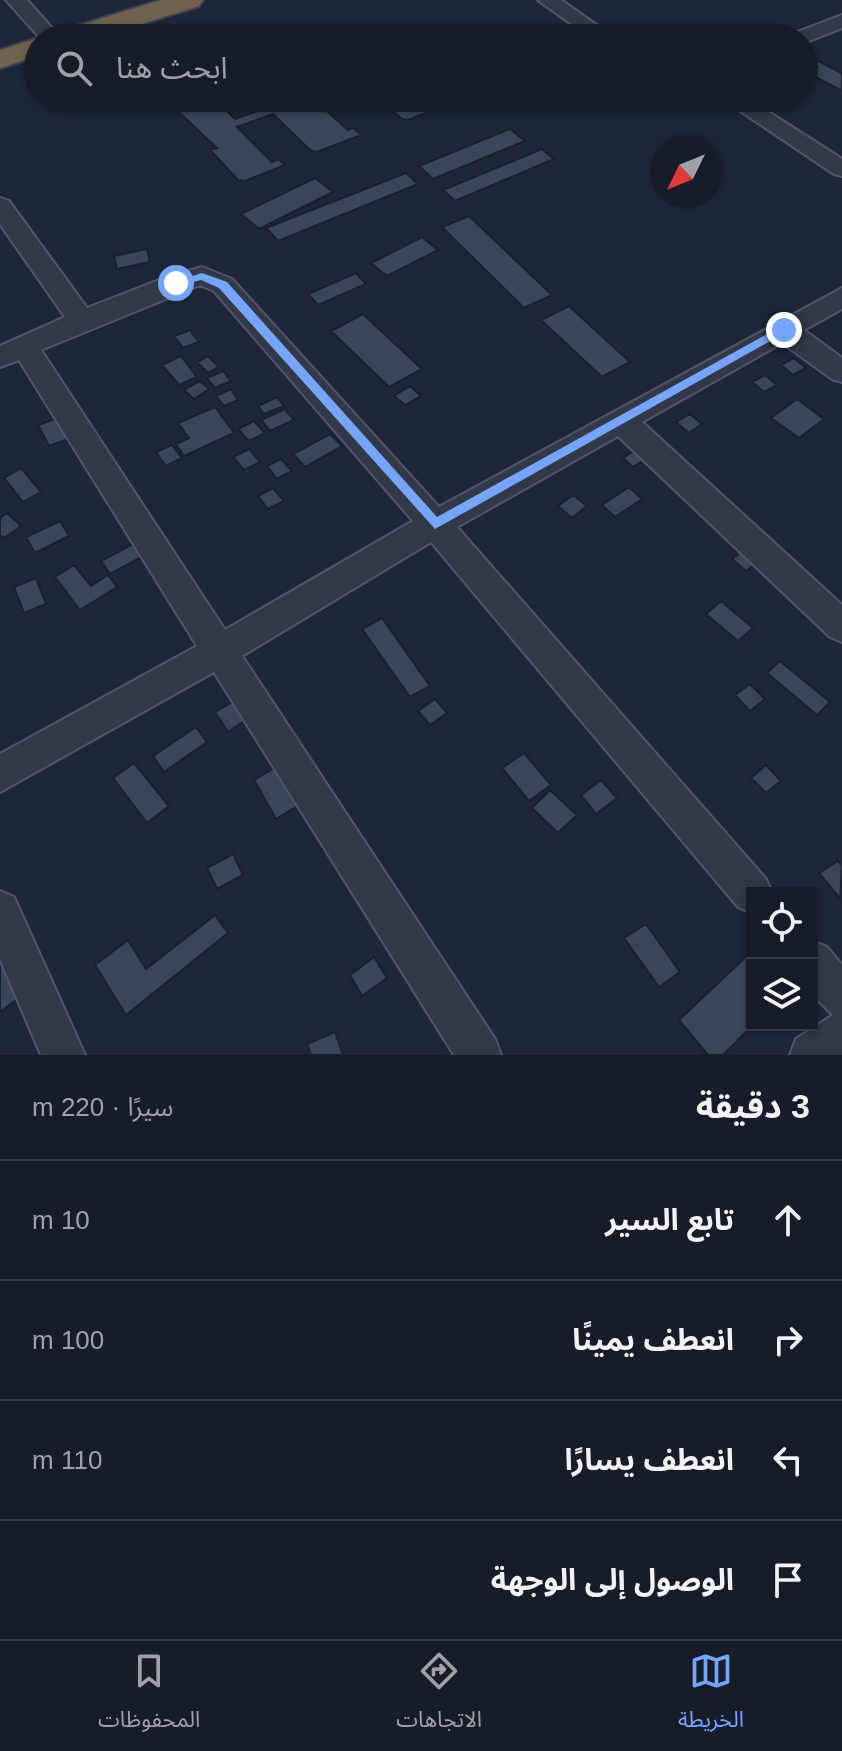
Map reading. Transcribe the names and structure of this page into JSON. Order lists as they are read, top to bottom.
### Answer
{
  "north": "bottom left",
  "page": {
    "search": "ابحث هنا",
    "heading": ["3 دقيقة", "سيرًا · 220 m"],
    "list": [
      ["تابع السير", "10 m"],
      ["انعطف يمينًا", "100 m"],
      ["انعطف يسارًا", "110 m"],
      "الوصول إلى الوجهة"
    ],
    "nav": ["الخريطة", "الاتجاهات", "المحفوظات"]
  }
}
